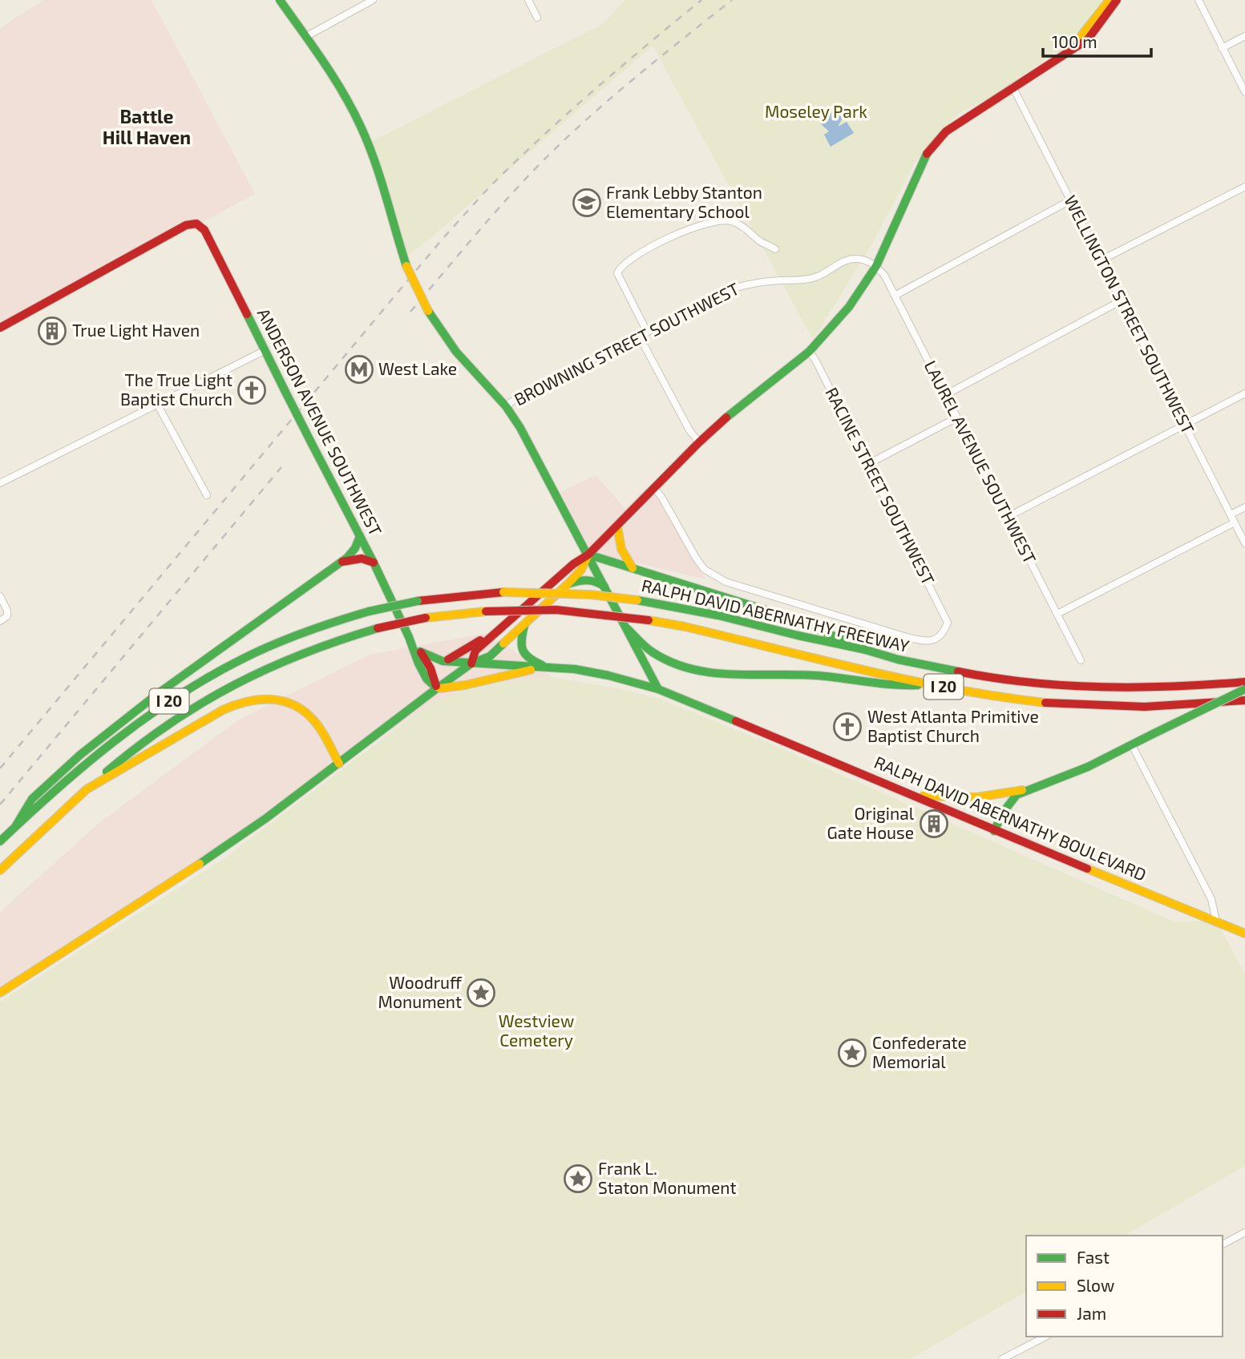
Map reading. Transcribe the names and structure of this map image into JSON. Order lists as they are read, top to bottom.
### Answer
{
  "streets": {
    "main road": [
      "ANDERSON AVENUE SOUTHWEST",
      "RALPH DAVID ABERNATHY FREEWAY",
      "I 20",
      "RALPH DAVID ABERNATHY BOULEVARD"
    ],
    "street": [
      "WELLINGTON STREET SOUTHWEST",
      "BROWNING STREET SOUTHWEST",
      "LAUREL AVENUE SOUTHWEST",
      "RACINE STREET SOUTHWEST"
    ]
  },
  "crossings": [
    ["BROWNING STREET SOUTHWEST", "LAUREL AVENUE SOUTHWEST"],
    ["ANDERSON AVENUE SOUTHWEST", "RALPH DAVID ABERNATHY BOULEVARD"],
    ["RALPH DAVID ABERNATHY FREEWAY", "I 20"]
  ],
  "districts": ["Battle Hill Haven"],
  "parks": ["Moseley Park", "Westview Cemetery"],
  "places": {
    "school or university": ["Frank Lebby Stanton Elementary School"],
    "building": ["True Light Haven", "Original Gate House"],
    "metro station": ["West Lake"],
    "church": ["The True Light Baptist Church", "West Atlanta Primitive Baptist Church"],
    "place": ["Woodruff Monument", "Confederate Memorial", "Frank L. Staton Monument"]
  },
  "legend": ["Fast", "Slow", "Jam"],
  "scale_bar": "100 m"
}
